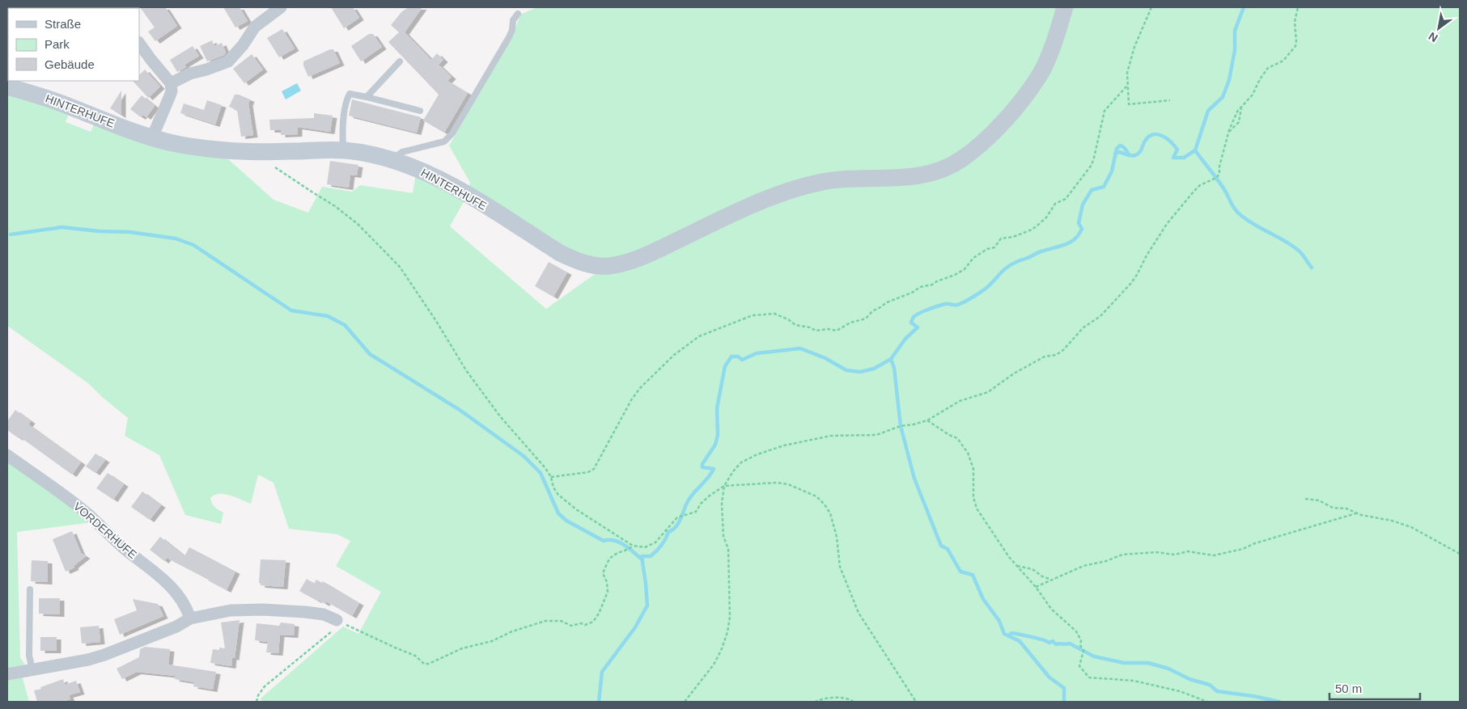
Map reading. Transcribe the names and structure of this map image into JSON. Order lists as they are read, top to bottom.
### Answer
{
  "streets": {
    "street": ["HINTERHUFE", "VORDERHUFE"]
  },
  "legend": ["Straße", "Park", "Gebäude"],
  "scale_bar": "50 m",
  "north": "bottom left"
}
